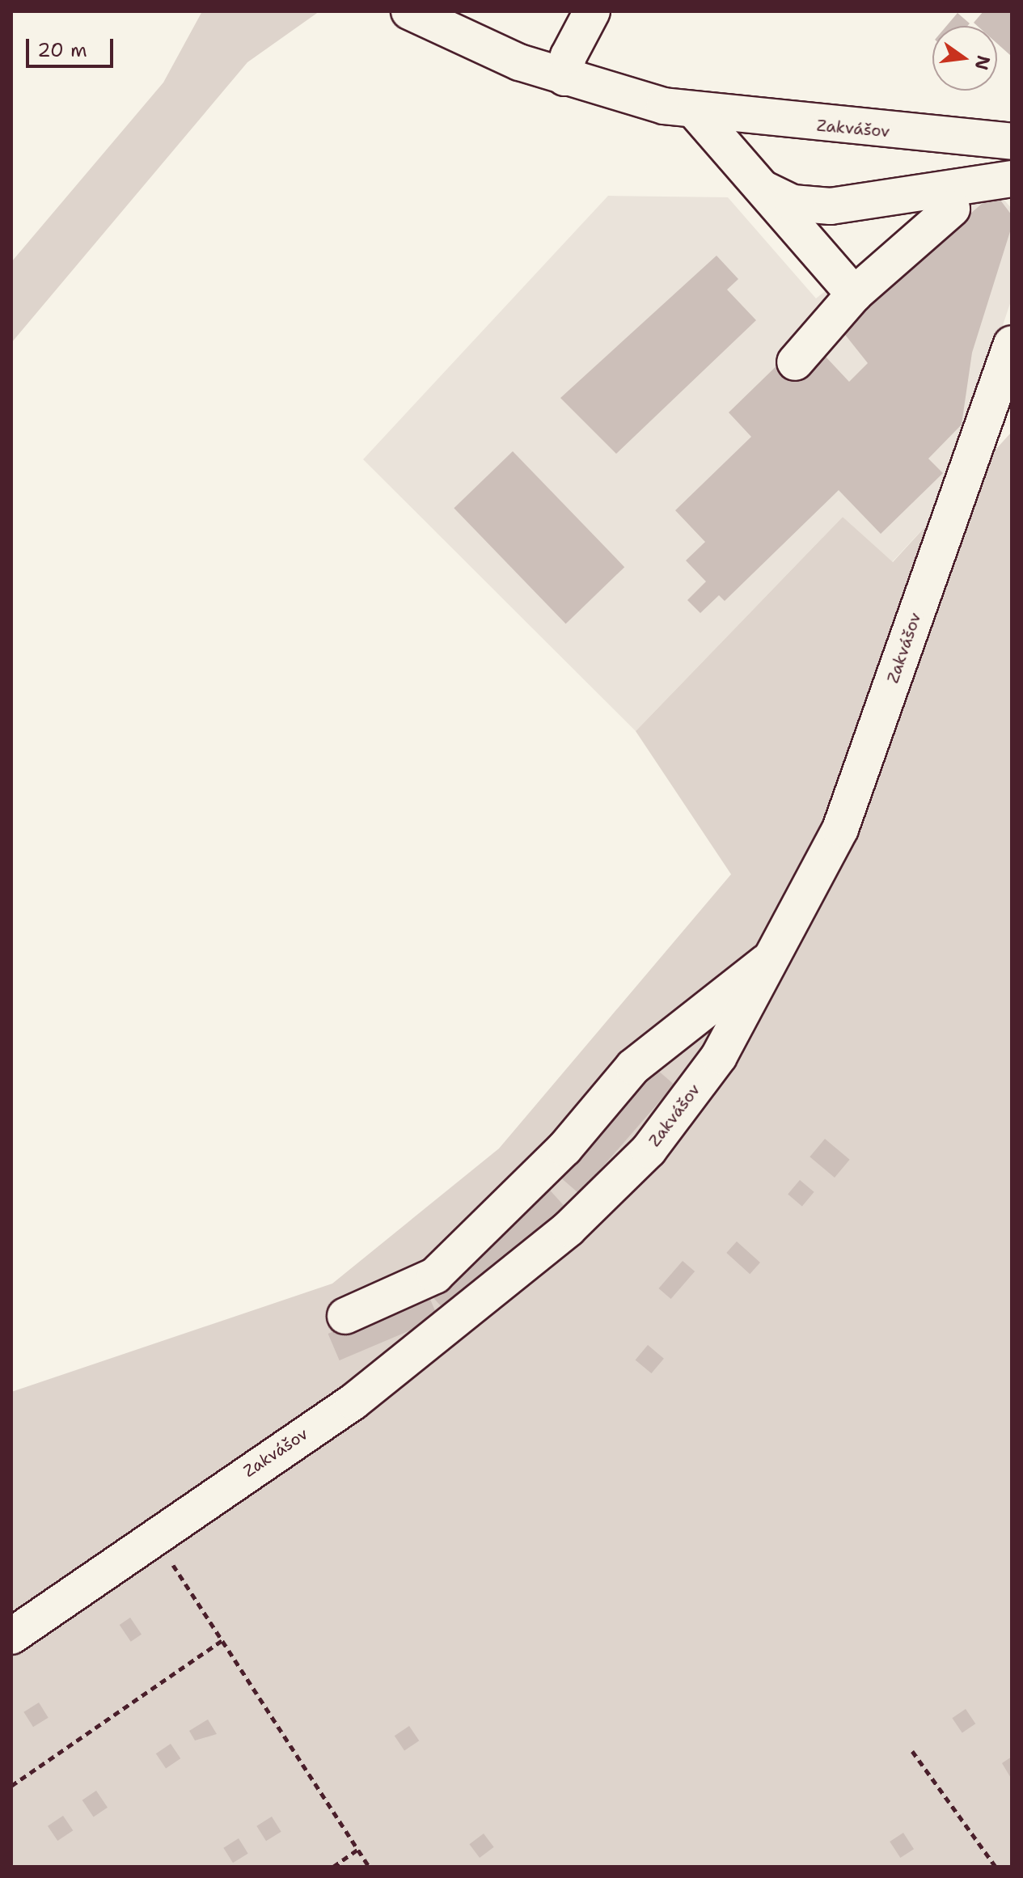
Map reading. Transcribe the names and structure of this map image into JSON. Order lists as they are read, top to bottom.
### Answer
{
  "streets": {
    "street": ["Zakvášov"]
  },
  "scale_bar": "20 m",
  "north": "right"
}
